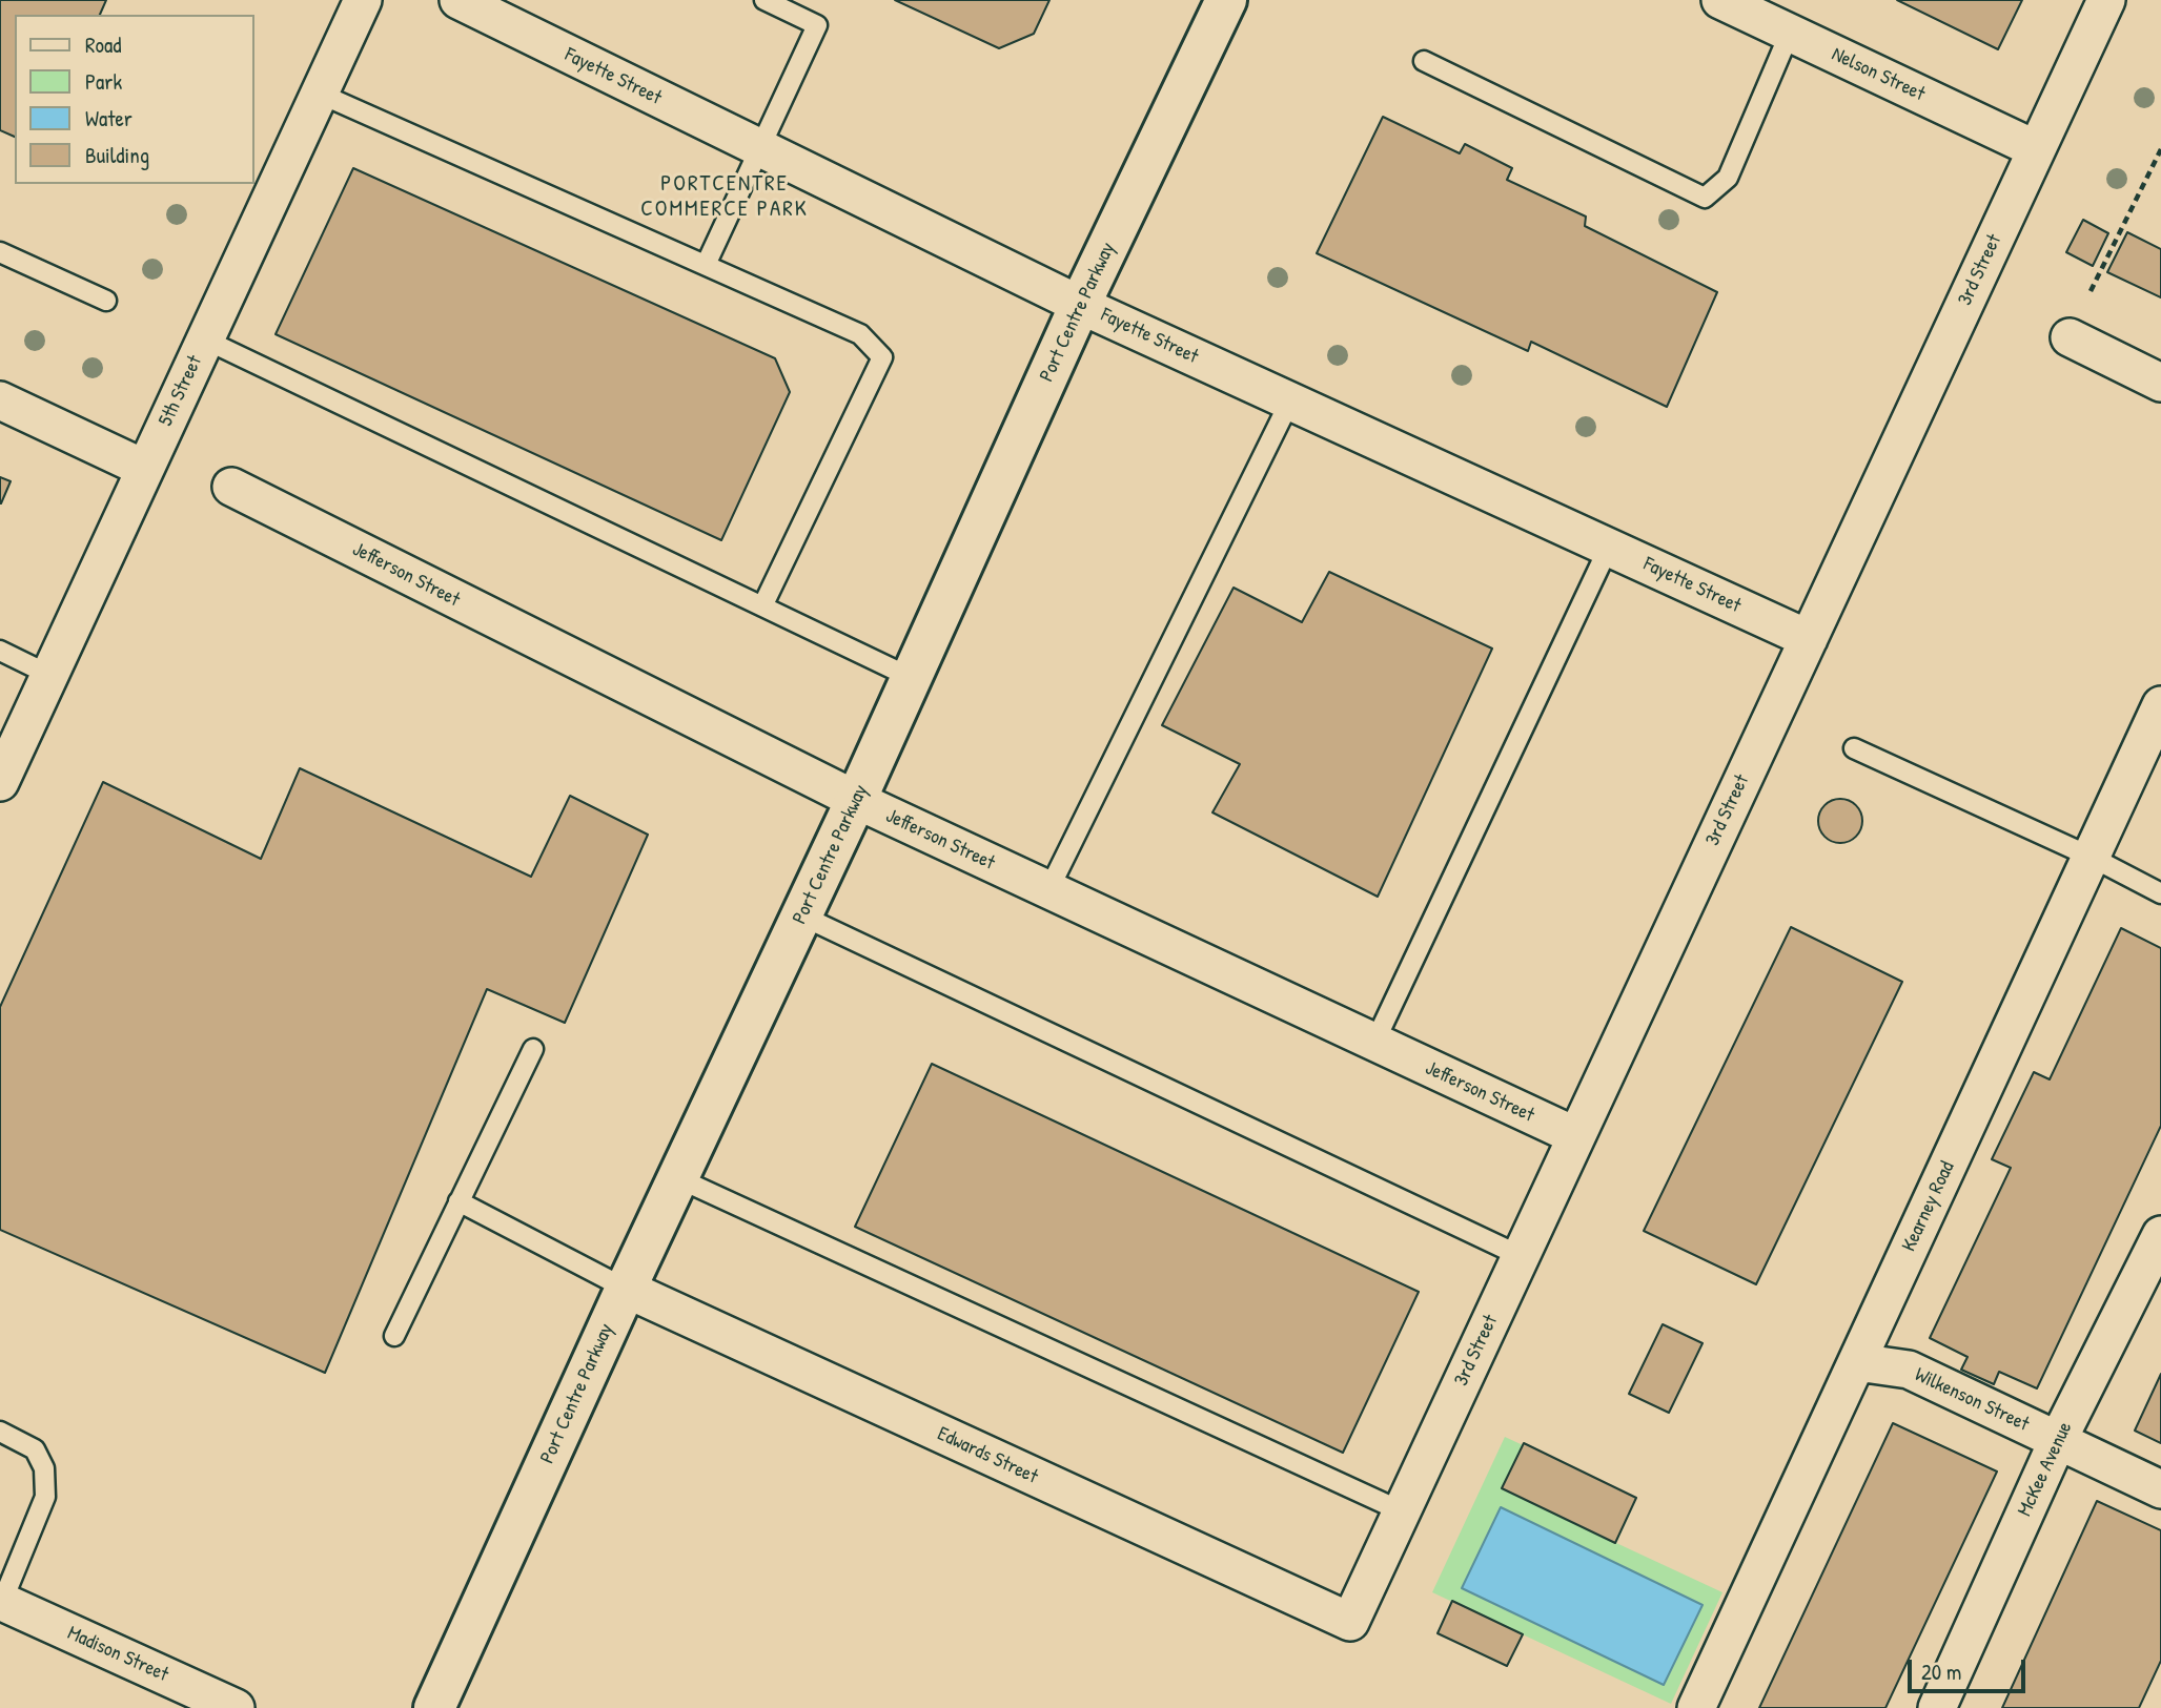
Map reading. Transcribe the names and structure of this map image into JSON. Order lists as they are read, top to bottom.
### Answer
{
  "streets": {
    "main road": ["Port Centre Parkway"],
    "street": [
      "Nelson Street",
      "Fayette Street",
      "3rd Street",
      "5th Street",
      "Jefferson Street",
      "Kearney Road",
      "Wilkenson Street",
      "Edwards Street",
      "McKee Avenue",
      "Madison Street"
    ]
  },
  "crossings": [
    ["Nelson Street", "3rd Street"],
    ["Fayette Street", "3rd Street"],
    ["Fayette Street", "Port Centre Parkway"],
    ["3rd Street", "Jefferson Street"],
    ["3rd Street", "Edwards Street"],
    ["Port Centre Parkway", "Jefferson Street"],
    ["Port Centre Parkway", "Edwards Street"],
    ["Kearney Road", "Wilkenson Street"],
    ["Wilkenson Street", "McKee Avenue"]
  ],
  "districts": ["PORTCENTRE COMMERCE PARK"],
  "legend": [
    "Road",
    "Park",
    "Water",
    "Building"
  ],
  "scale_bar": "20 m"
}
